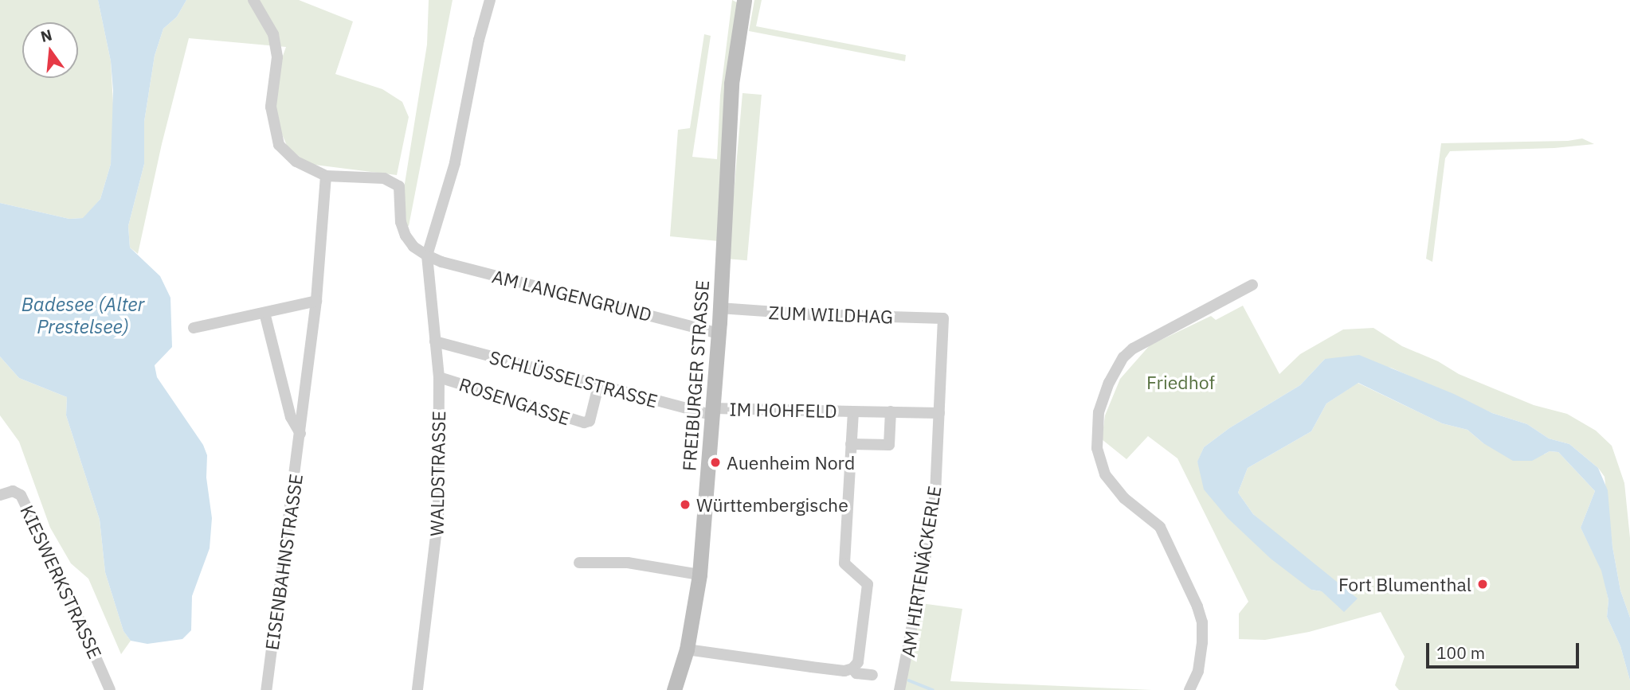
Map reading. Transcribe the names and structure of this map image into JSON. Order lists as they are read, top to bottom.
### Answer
{
  "streets": {
    "street": [
      "AM LANGENGRUND",
      "ZUM WILDHAG",
      "FREIBURGER STRASSE",
      "SCHLÜSSELSTRASSE",
      "ROSENGASSE",
      "IM HOHFELD",
      "WALDSTRASSE",
      "EISENBAHNSTRASSE",
      "AM HIRTENÄCKERLE",
      "KIESWERKSTRASSE"
    ]
  },
  "crossings": [
    ["AM LANGENGRUND", "FREIBURGER STRASSE"],
    ["AM LANGENGRUND", "WALDSTRASSE"],
    ["ZUM WILDHAG", "FREIBURGER STRASSE"],
    ["ZUM WILDHAG", "AM HIRTENÄCKERLE"],
    ["FREIBURGER STRASSE", "SCHLÜSSELSTRASSE"],
    ["FREIBURGER STRASSE", "IM HOHFELD"],
    ["SCHLÜSSELSTRASSE", "ROSENGASSE"],
    ["SCHLÜSSELSTRASSE", "IM HOHFELD"],
    ["SCHLÜSSELSTRASSE", "WALDSTRASSE"],
    ["ROSENGASSE", "WALDSTRASSE"],
    ["IM HOHFELD", "AM HIRTENÄCKERLE"]
  ],
  "water": ["Badesee (Alter Prestelsee)"],
  "parks": ["Friedhof"],
  "places": ["Auenheim Nord", "Württembergische", "Fort Blumenthal"],
  "scale_bar": "100 m",
  "north": "top"
}
